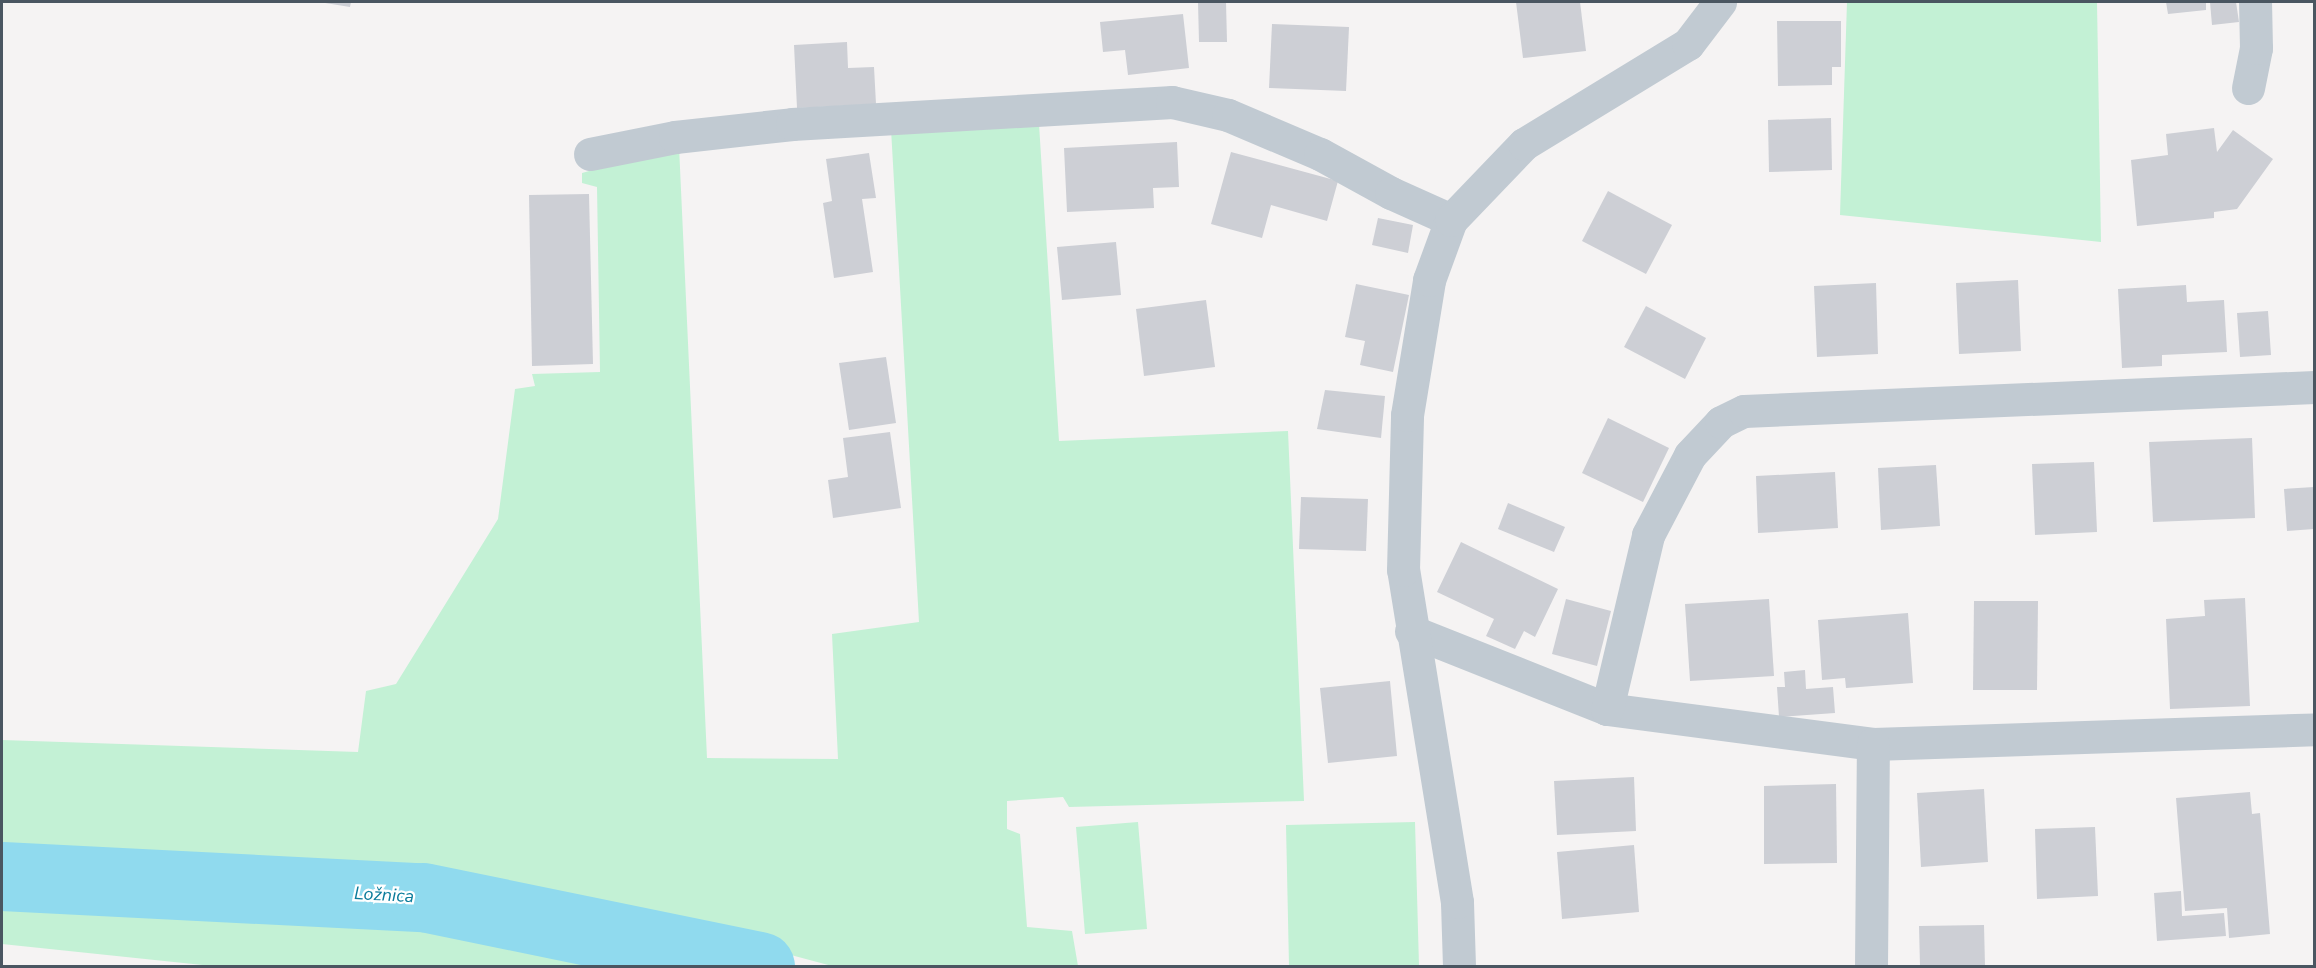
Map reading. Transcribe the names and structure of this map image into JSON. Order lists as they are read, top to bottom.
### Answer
{
  "water": ["Ložnica"]
}
